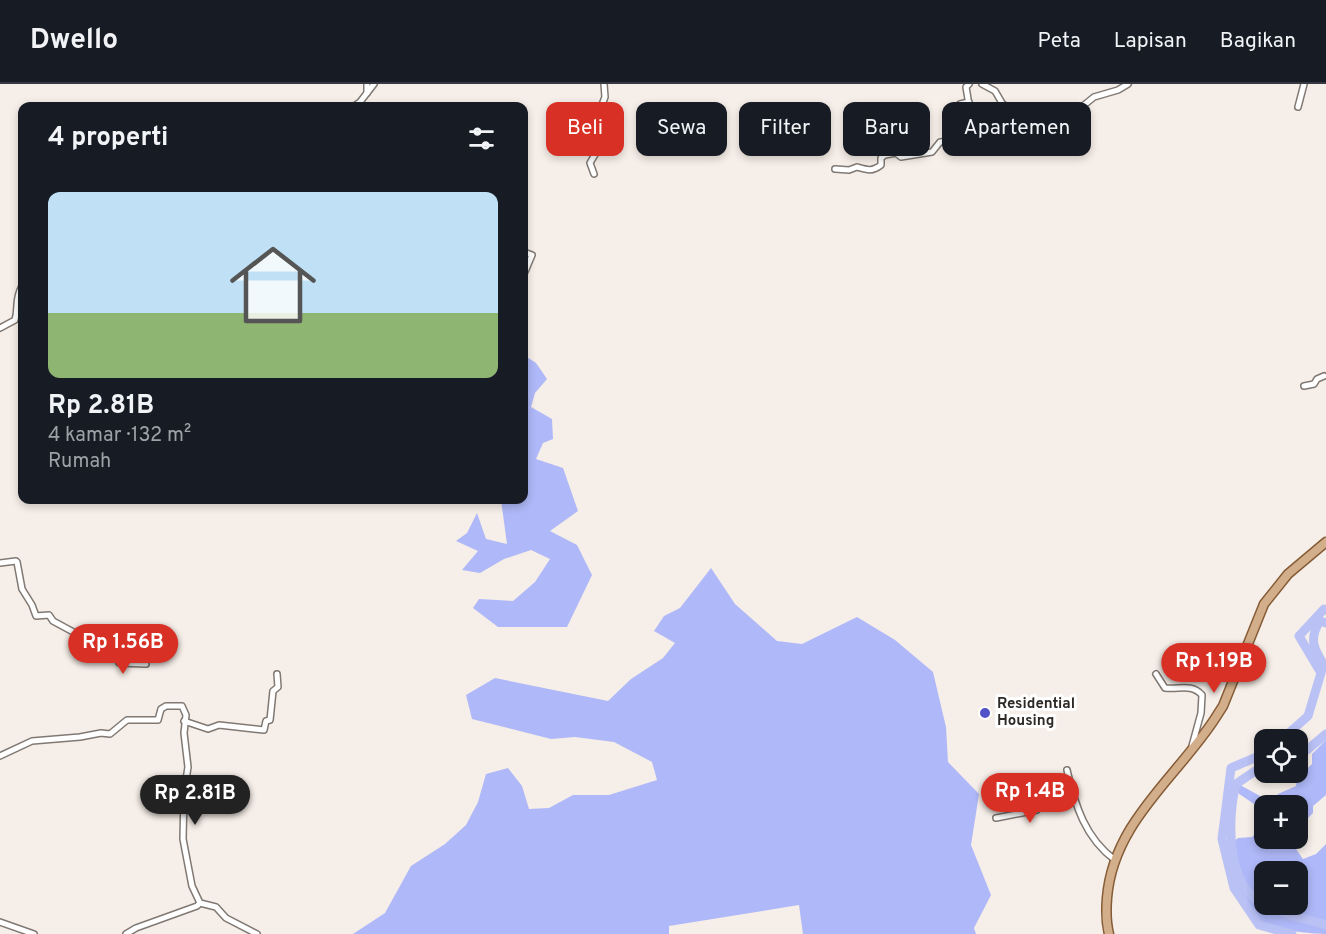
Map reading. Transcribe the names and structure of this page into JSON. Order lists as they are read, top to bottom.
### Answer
{
  "places": ["Residential Housing"],
  "page": {
    "header": "Dwello",
    "nav": ["Peta", "Lapisan", "Bagikan"],
    "chip": [
      "Beli",
      "Sewa",
      "Filter",
      "Baru",
      "Apartemen"
    ],
    "heading": "4 properti",
    "list": [
      {
        "name": "Rp 2.81B",
        "note": "4 kamar · 132 m² · Rumah"
      }
    ],
    "price": [
      "Rp 1.56B",
      "Rp 1.19B",
      "Rp 1.4B",
      "Rp 2.81B"
    ],
    "map_buttons": ["+", "−"]
  }
}
